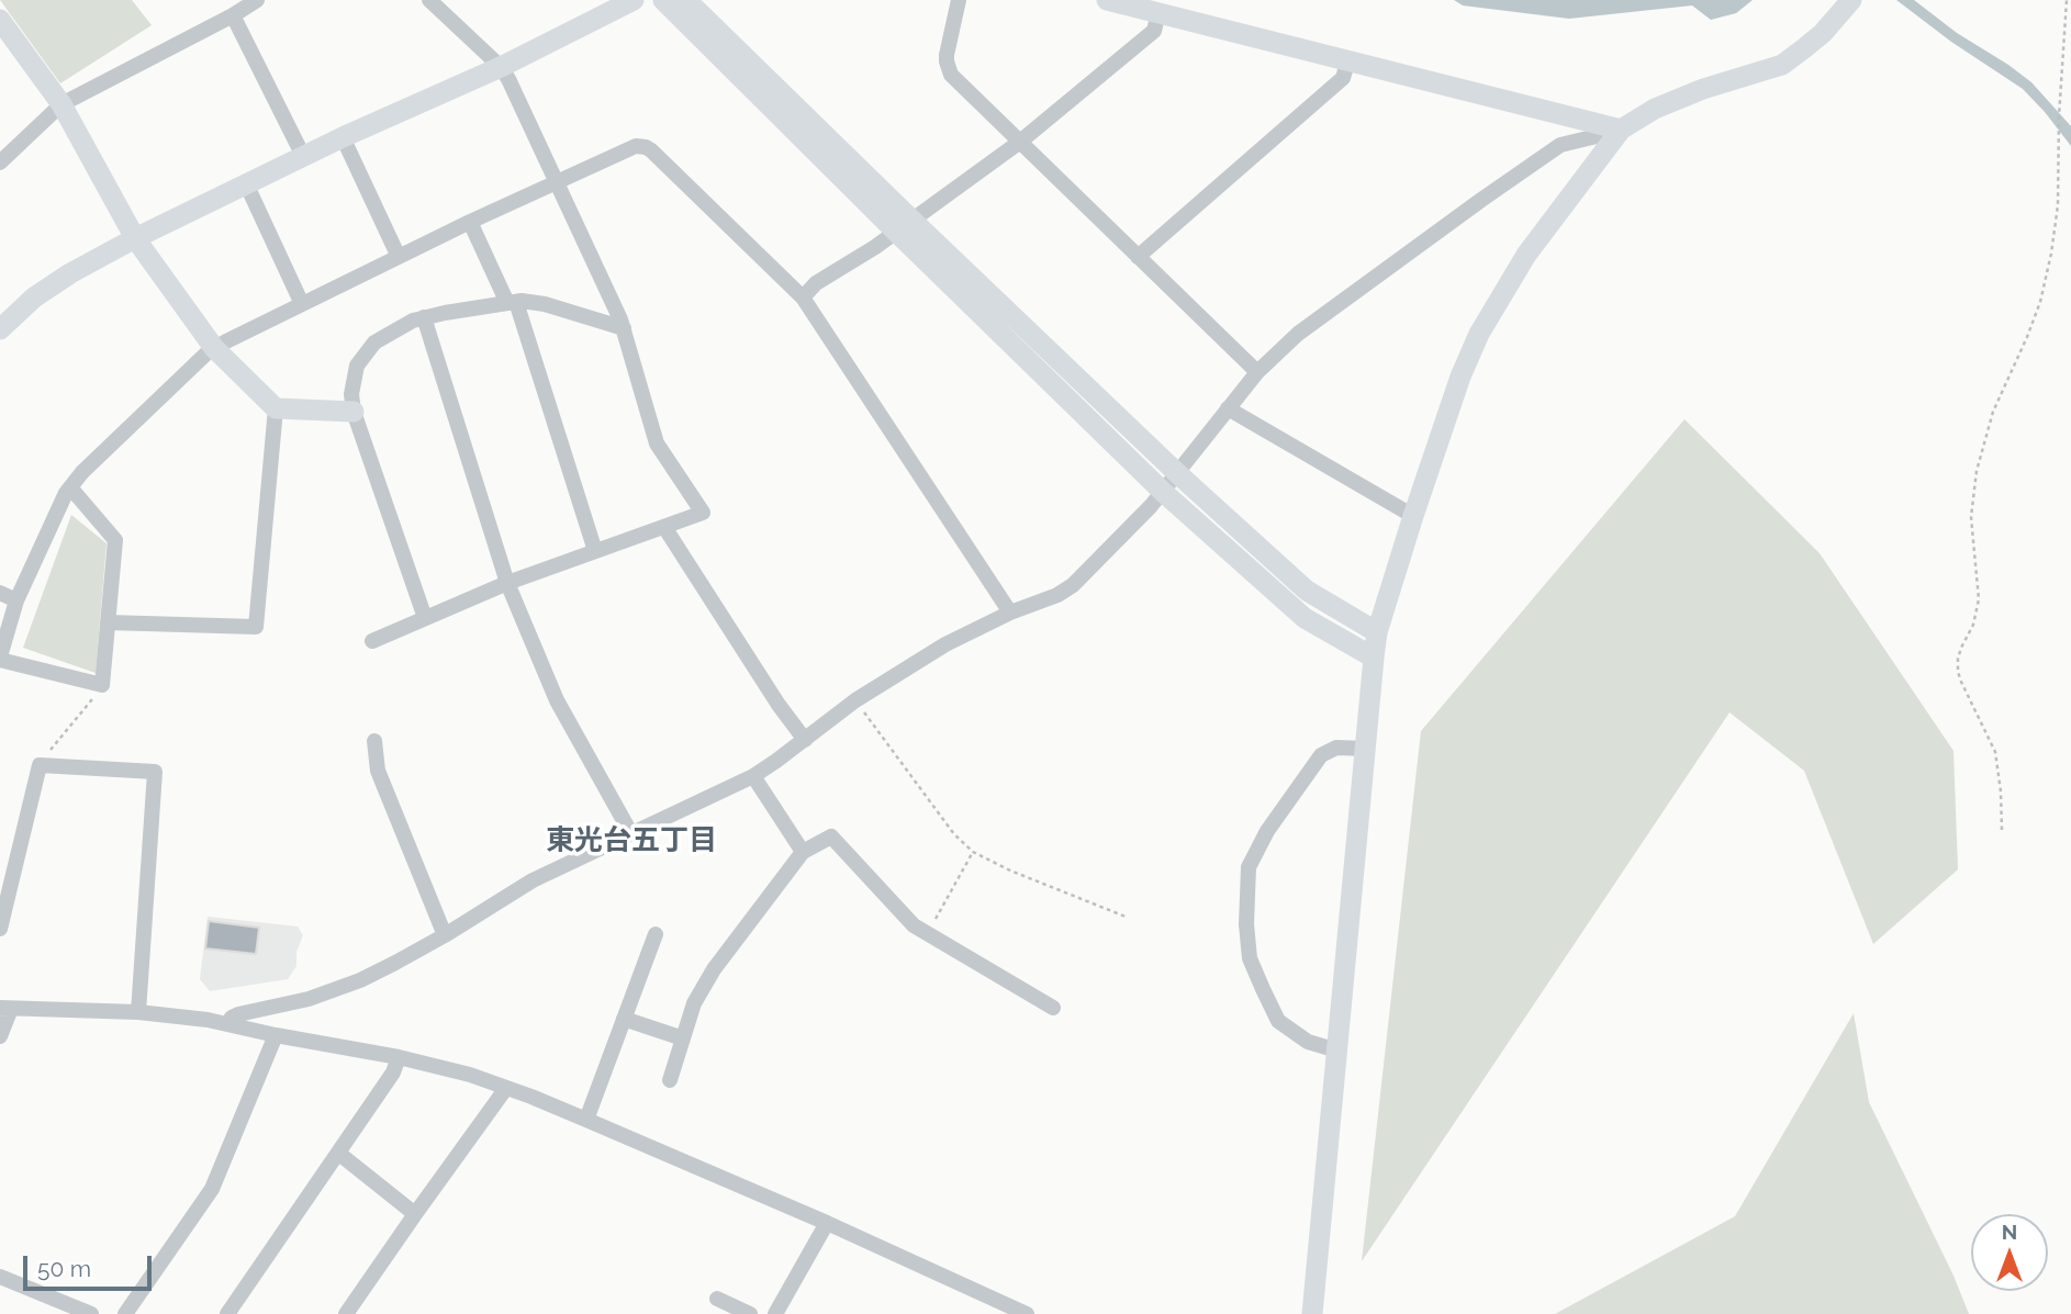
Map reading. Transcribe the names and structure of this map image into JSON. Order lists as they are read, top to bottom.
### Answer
{
  "districts": ["東光台五丁目"],
  "scale_bar": "50 m",
  "north": "top"
}
